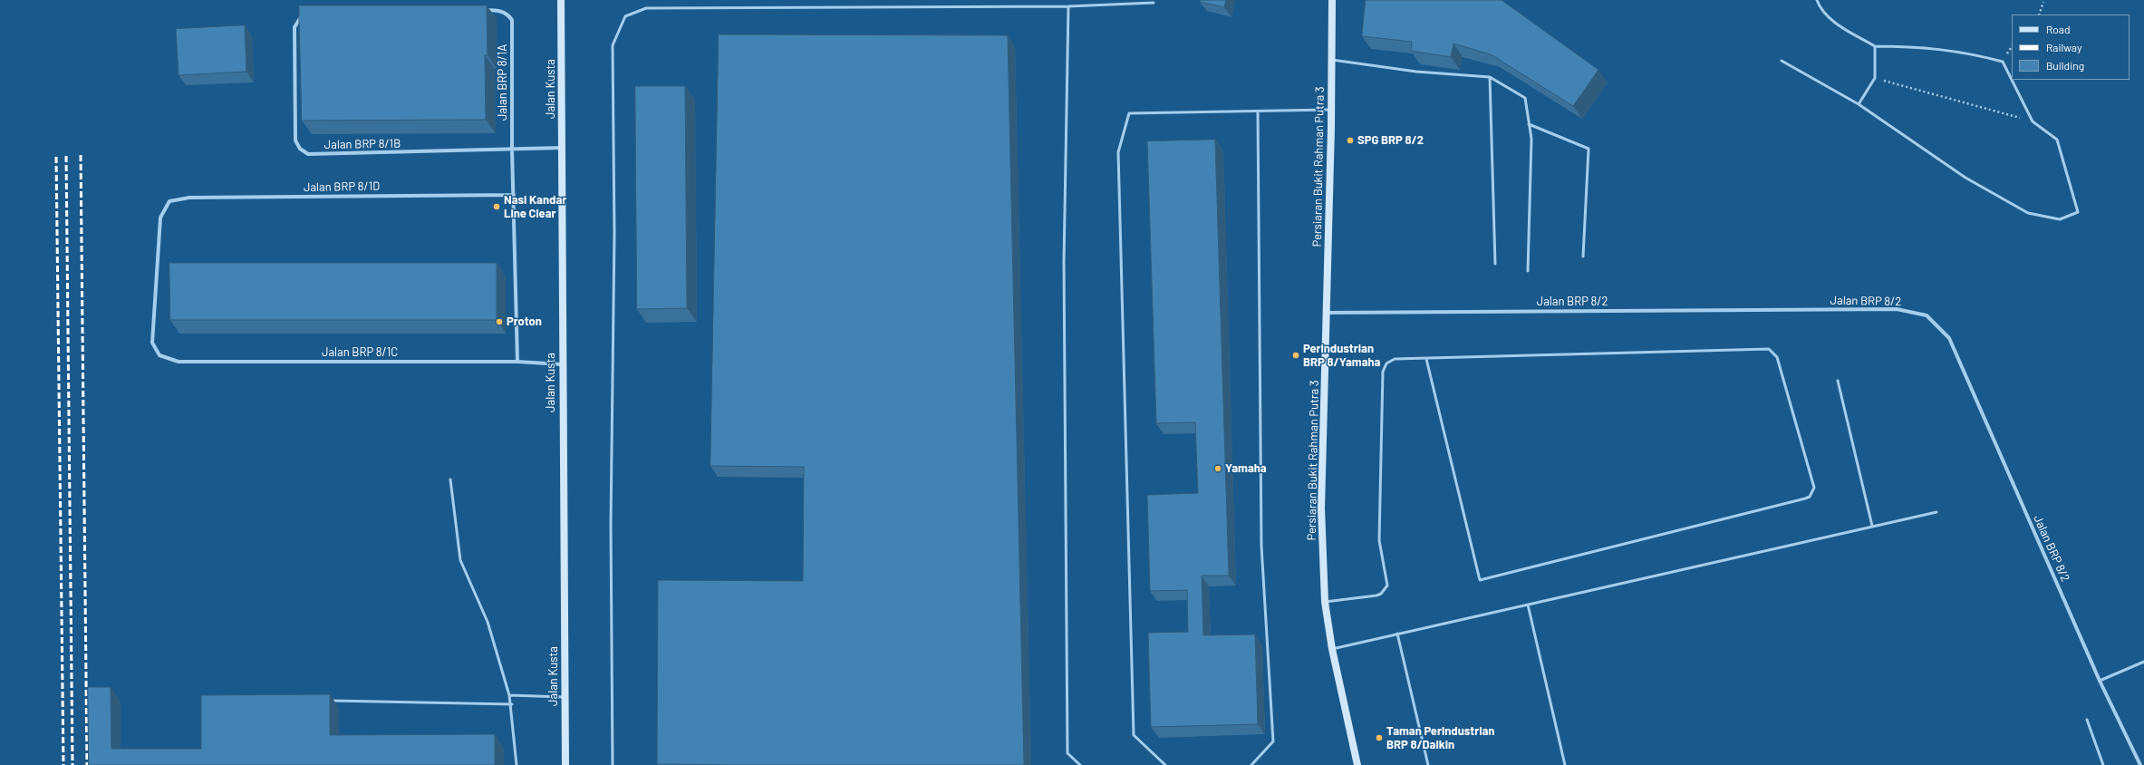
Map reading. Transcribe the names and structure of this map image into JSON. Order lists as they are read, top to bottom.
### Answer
{
  "streets": {
    "main road": ["Jalan Kusta", "Persiaran Bukit Rahman Putra 3"],
    "street": [
      "Jalan BRP 8/1A",
      "Jalan BRP 8/1B",
      "Jalan BRP 8/1D",
      "Jalan BRP 8/2",
      "Jalan BRP 8/1C"
    ]
  },
  "crossings": [
    ["Jalan BRP 8/1A", "Jalan BRP 8/1B"],
    ["Jalan BRP 8/1A", "Jalan BRP 8/1D"],
    ["Jalan BRP 8/1A", "Jalan BRP 8/1C"],
    ["Jalan Kusta", "Jalan BRP 8/1B"],
    ["Jalan Kusta", "Jalan BRP 8/1C"],
    ["Persiaran Bukit Rahman Putra 3", "Jalan BRP 8/2"],
    ["Jalan BRP 8/1D", "Jalan BRP 8/1C"]
  ],
  "places": [
    "SPG BRP 8/2",
    "Nasi Kandar Line Clear",
    "Proton",
    "Perindustrian BRP 8/Yamaha",
    "Yamaha",
    "Taman Perindustrian BRP 8/Daikin"
  ],
  "legend": ["Road", "Railway", "Building"]
}
